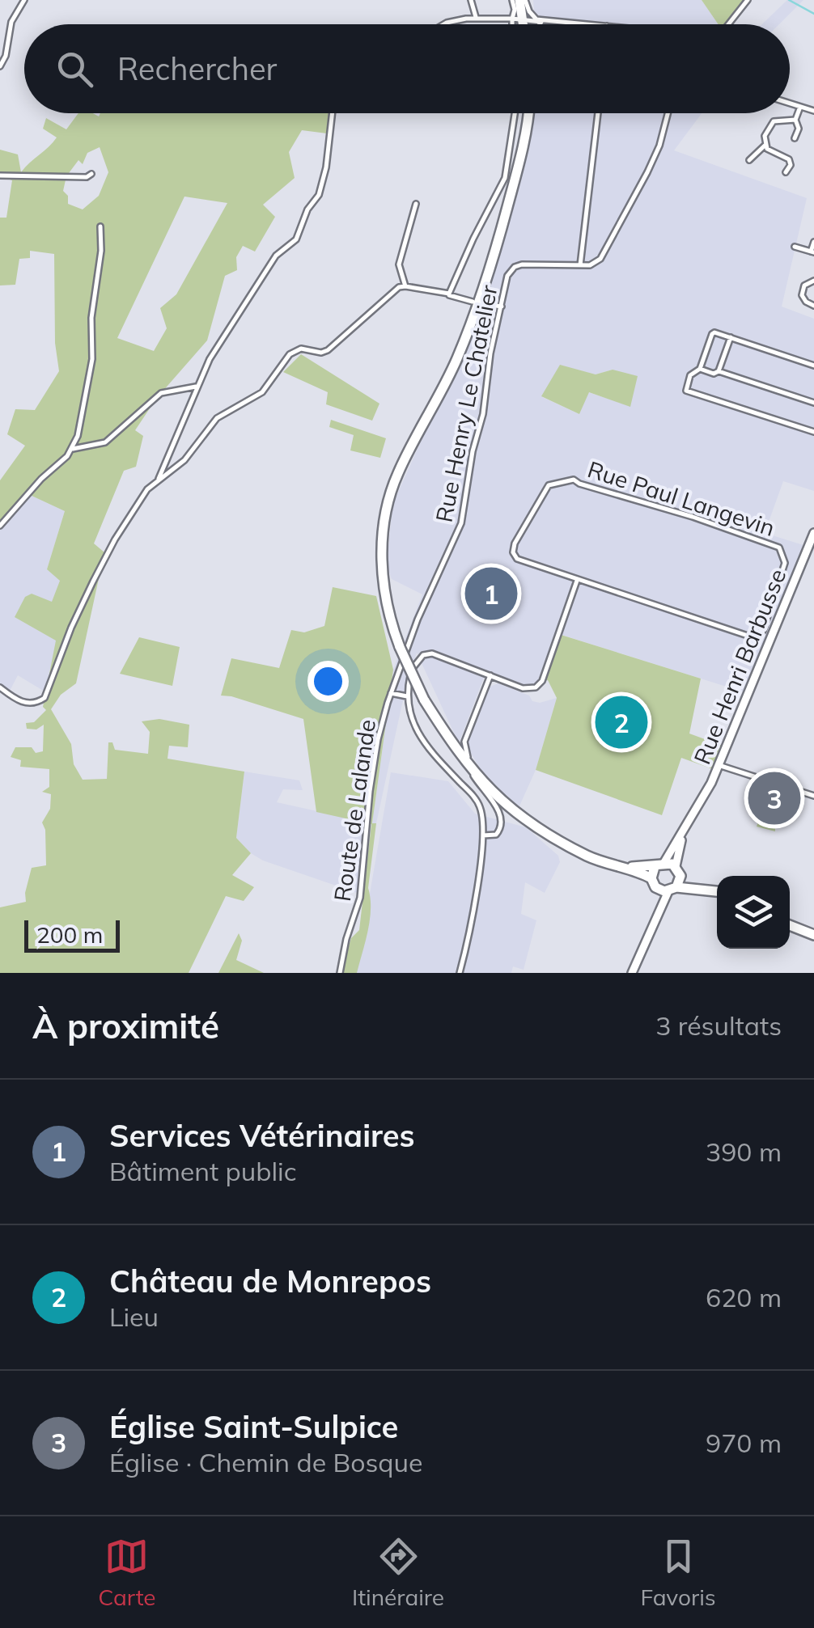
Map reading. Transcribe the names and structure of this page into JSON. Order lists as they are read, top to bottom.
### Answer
{
  "streets": {
    "main road": ["Rue Henri Barbusse"],
    "street": ["Rue Henry Le Chatelier", "Rue Paul Langevin", "Route de Lalande"]
  },
  "crossings": [
    ["Rue Henry Le Chatelier", "Route de Lalande"]
  ],
  "scale_bar": "200 m",
  "page": {
    "search": "Rechercher",
    "pins": ["1", "2", "3"],
    "scale": "200 m",
    "heading": ["À proximité", "3 résultats"],
    "list": [
      {
        "mark": "1",
        "name": "Services Vétérinaires",
        "note": "Bâtiment public",
        "value": "390 m"
      },
      {
        "mark": "2",
        "name": "Château de Monrepos",
        "note": "Lieu",
        "value": "620 m"
      },
      {
        "mark": "3",
        "name": "Église Saint-Sulpice",
        "note": "Église · Chemin de Bosque",
        "value": "970 m"
      }
    ],
    "nav": ["Carte", "Itinéraire", "Favoris"]
  }
}
